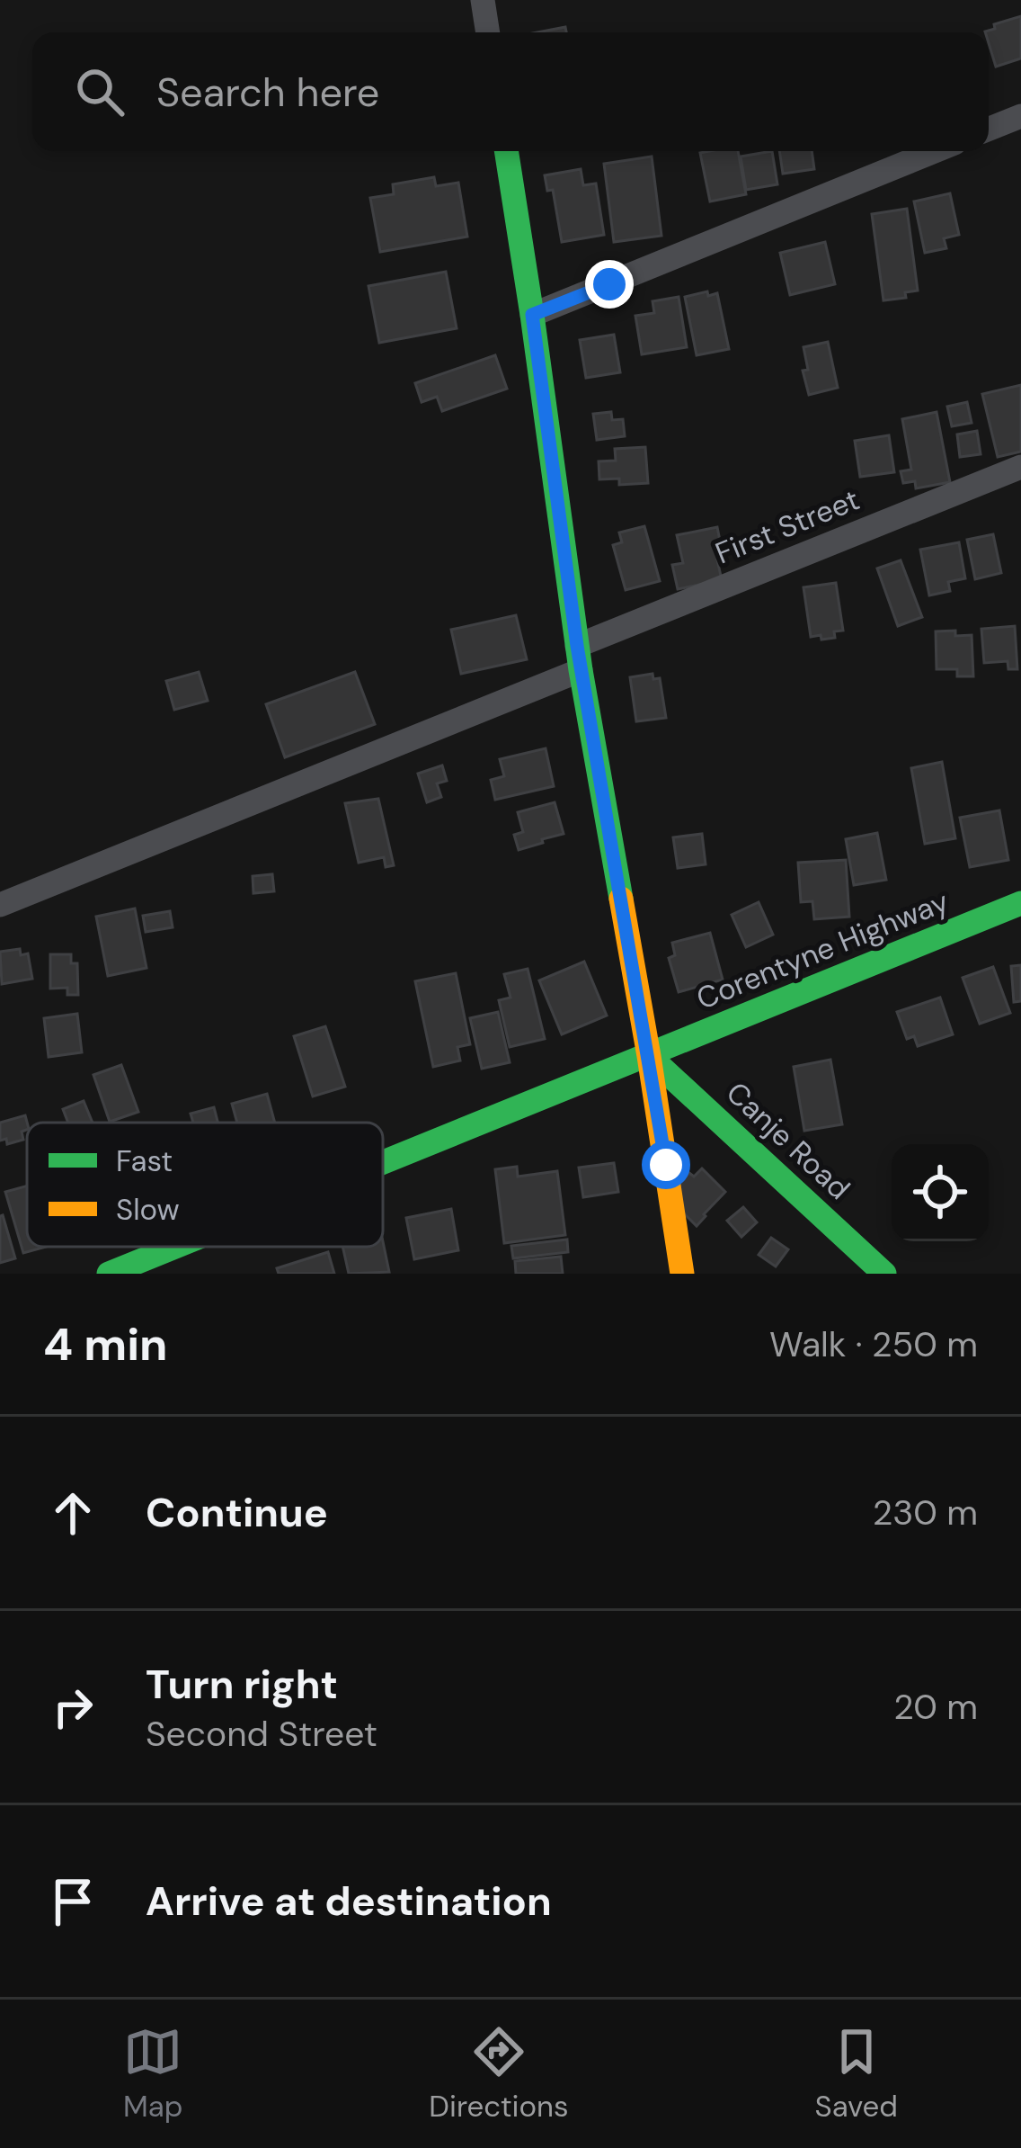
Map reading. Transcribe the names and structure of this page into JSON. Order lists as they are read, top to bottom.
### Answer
{
  "streets": {
    "street": ["First Street", "Corentyne Highway", "Canje Road"]
  },
  "crossings": [
    ["Corentyne Highway", "Canje Road"]
  ],
  "legend": ["Fast", "Slow"],
  "page": {
    "search": "Search here",
    "heading": ["4 min", "Walk · 250 m"],
    "list": [
      ["Continue", "230 m"],
      ["Turn right", "Second Street", "20 m"],
      "Arrive at destination"
    ],
    "nav": ["Map", "Directions", "Saved"]
  }
}
